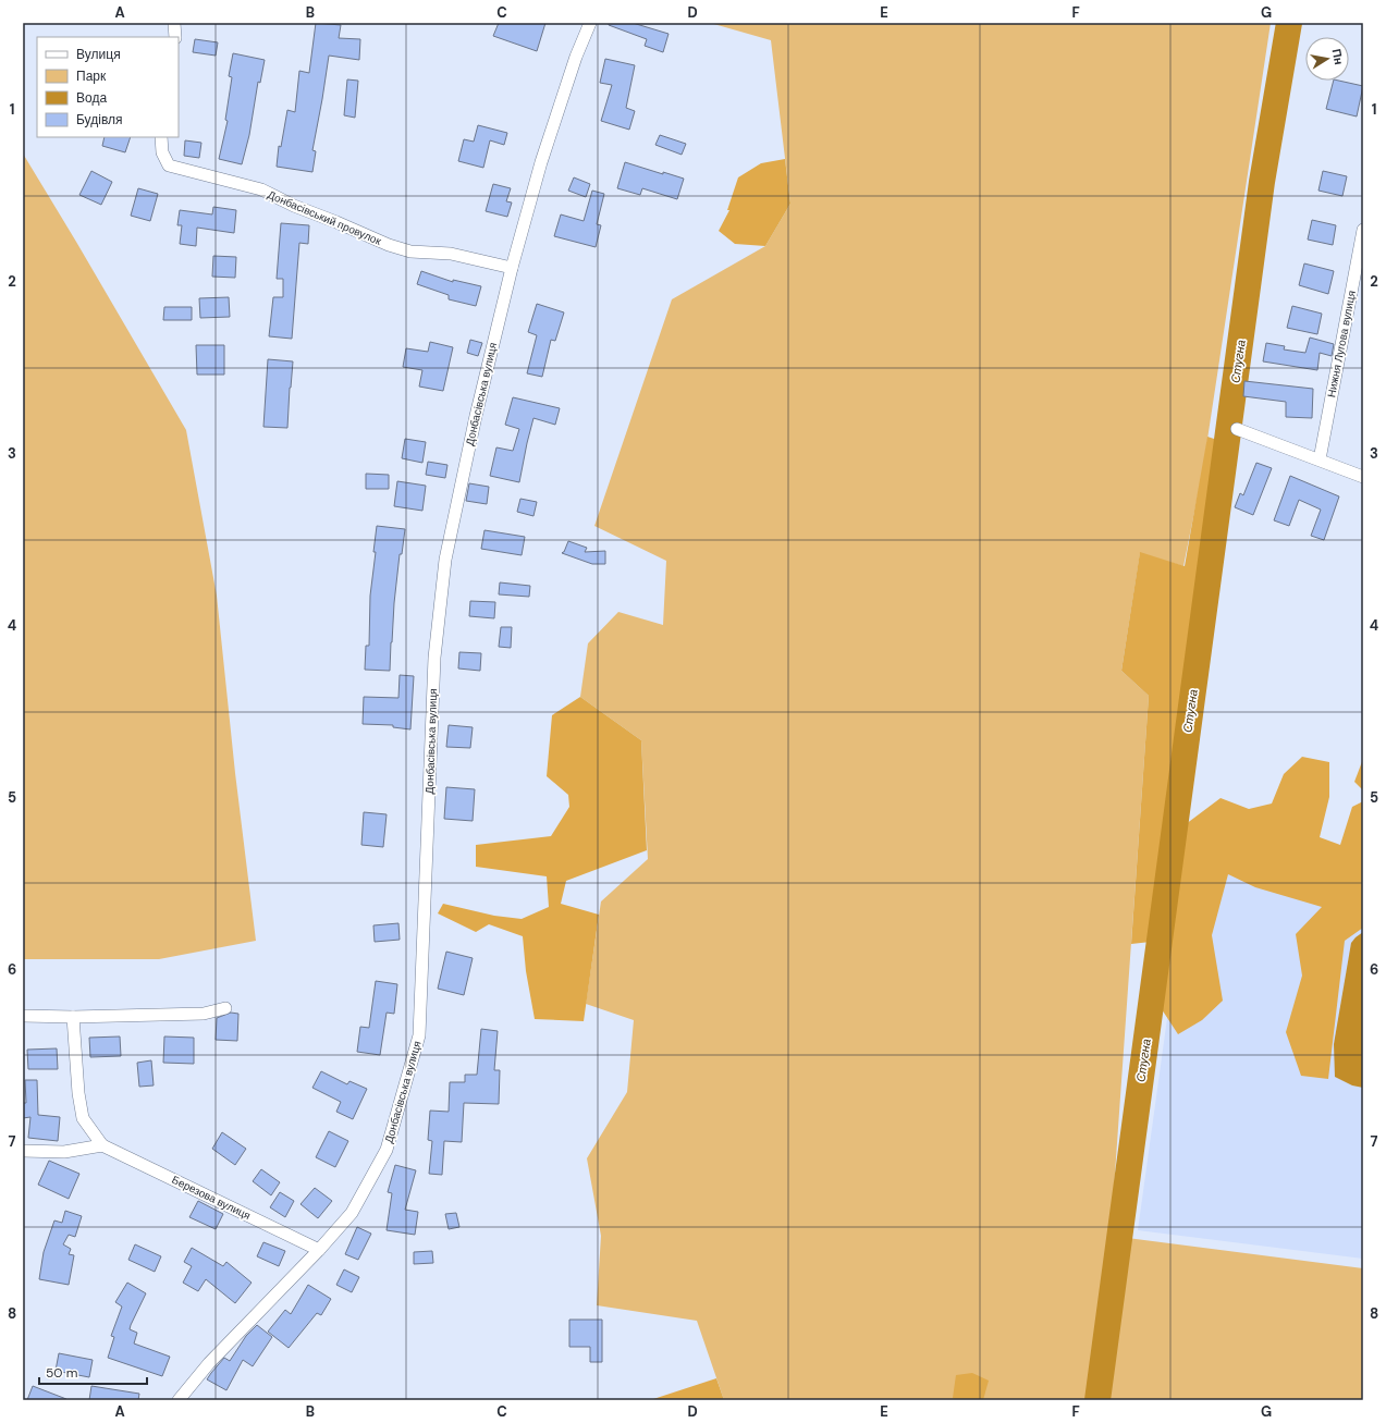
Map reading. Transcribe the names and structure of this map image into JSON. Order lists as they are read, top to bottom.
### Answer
{
  "streets": {
    "street": [
      "Донбасівський провулок",
      "Нижня Лугова вулиця",
      "Донбасівська вулиця",
      "Березова вулиця"
    ]
  },
  "crossings": [
    ["Донбасівський провулок", "Донбасівська вулиця"],
    ["Донбасівська вулиця", "Березова вулиця"]
  ],
  "water": ["Стугна"],
  "legend": [
    "Вулиця",
    "Парк",
    "Вода",
    "Будівля"
  ],
  "scale_bar": "50 m",
  "north": "right",
  "grid": {
    "columns": [
      "A",
      "B",
      "C",
      "D",
      "E",
      "F",
      "G"
    ],
    "rows": [
      "1",
      "2",
      "3",
      "4",
      "5",
      "6",
      "7",
      "8"
    ]
  }
}
